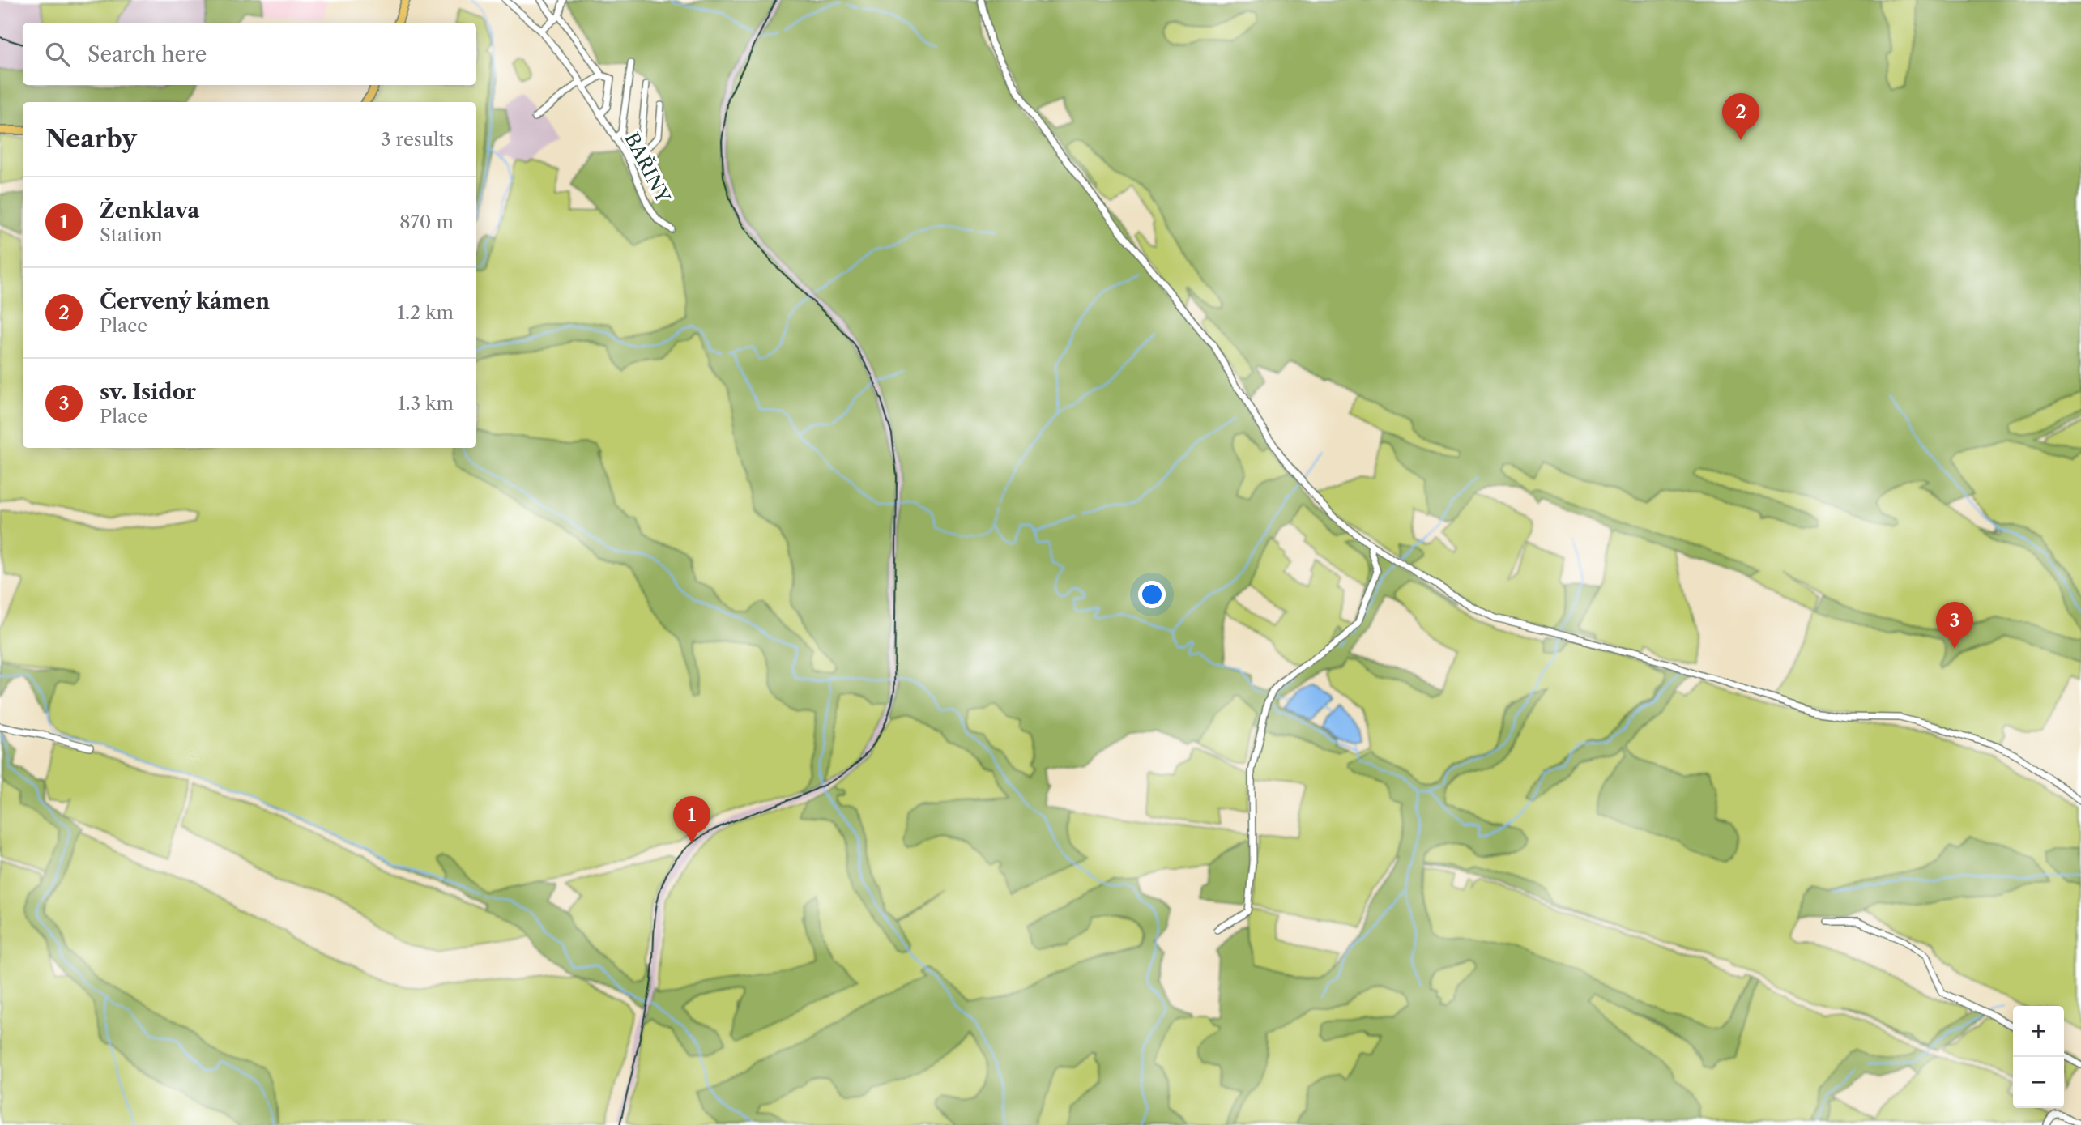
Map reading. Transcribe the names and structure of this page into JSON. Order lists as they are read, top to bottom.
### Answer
{
  "streets": {
    "street": ["BAŘINY"]
  },
  "page": {
    "search": "Search here",
    "pins": ["2", "3", "1"],
    "heading": ["Nearby", "3 results"],
    "list": [
      {
        "mark": "1",
        "name": "Ženklava",
        "note": "Station",
        "value": "870 m"
      },
      {
        "mark": "2",
        "name": "Červený kámen",
        "note": "Place",
        "value": "1.2 km"
      },
      {
        "mark": "3",
        "name": "sv. Isidor",
        "note": "Place",
        "value": "1.3 km"
      }
    ],
    "map_buttons": ["+", "−"]
  }
}
